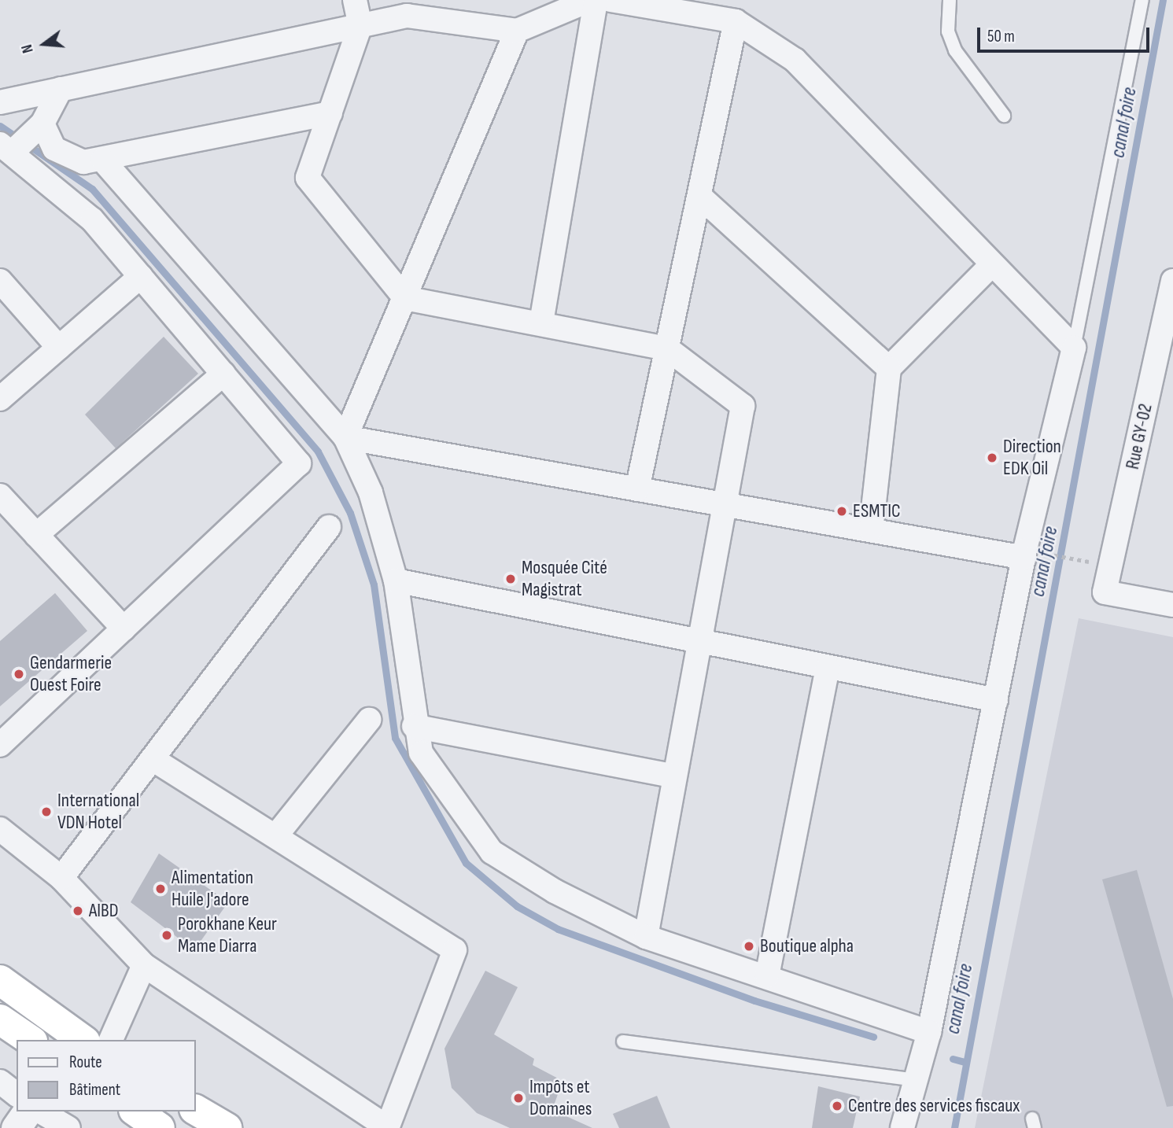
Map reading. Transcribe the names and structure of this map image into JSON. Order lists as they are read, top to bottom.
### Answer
{
  "streets": {
    "street": ["Rue GY-02"]
  },
  "water": ["canal foire"],
  "places": [
    "Direction EDK Oil",
    "ESMTIC",
    "Mosquée Cité Magistrat",
    "Gendarmerie Ouest Foire",
    "International VDN Hotel",
    "Alimentation Huile J'adore",
    "AIBD",
    "Porokhane Keur Mame Diarra",
    "Boutique alpha",
    "Impôts et Domaines",
    "Centre des services fiscaux"
  ],
  "legend": ["Route", "Bâtiment"],
  "scale_bar": "50 m",
  "north": "left"
}
